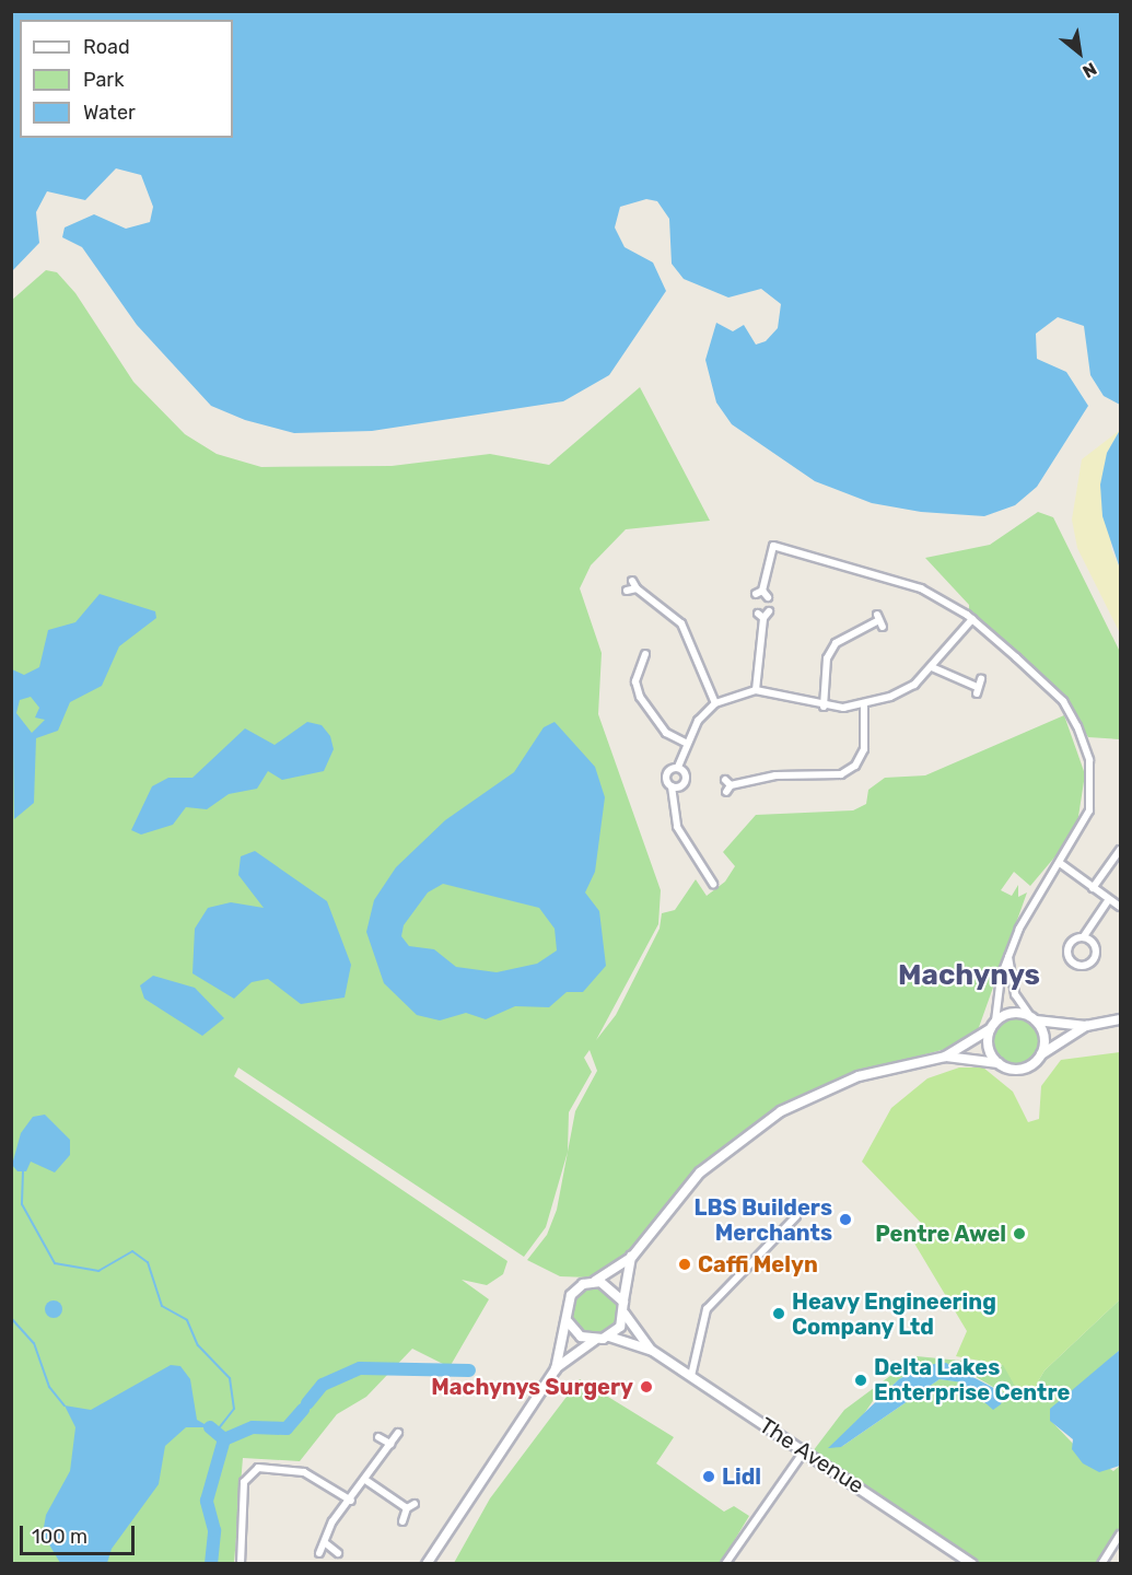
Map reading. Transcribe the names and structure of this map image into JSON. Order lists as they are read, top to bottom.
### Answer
{
  "streets": {
    "main road": ["The Avenue"]
  },
  "districts": ["Machynys"],
  "places": [
    "LBS Builders Merchants",
    "Pentre Awel",
    "Caffi Melyn",
    "Heavy Engineering Company Ltd",
    "Delta Lakes Enterprise Centre",
    "Machynys Surgery",
    "Lidl"
  ],
  "legend": ["Road", "Park", "Water"],
  "scale_bar": "100 m",
  "north": "bottom right"
}
